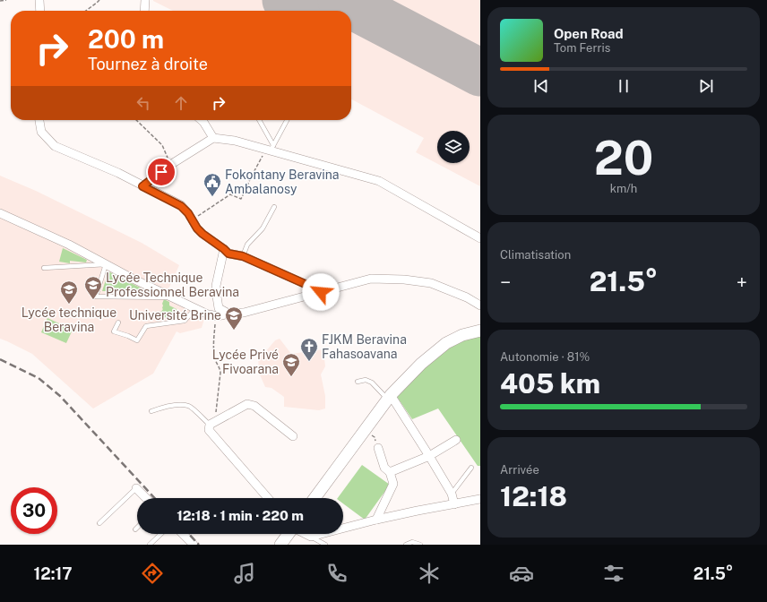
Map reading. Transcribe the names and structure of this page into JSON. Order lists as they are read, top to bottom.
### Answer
{
  "places": {
    "public building": ["Fokontany Beravina Ambalanosy"],
    "school or university": [
      "Lycée Technique Professionnel Beravina",
      "Lycée technique Beravina",
      "Université Brine",
      "Lycée Privé Fivoarana"
    ],
    "church": ["FJKM Beravina Fahasoavana"]
  },
  "page": {
    "turn": ["200 m", "Tournez à droite"],
    "song": ["Open Road", "Tom Ferris"],
    "tile": [
      ["20", "km/h"],
      "Climatisation",
      ["Autonomie · 81%", "405 km"],
      ["Arrivée", "12:18"]
    ],
    "heat": ["−", "21.5°", "+"],
    "limit": "30",
    "trip": "12:18 · 1 min · 220 m",
    "tabs": ["12:17", "21.5°"]
  }
}
